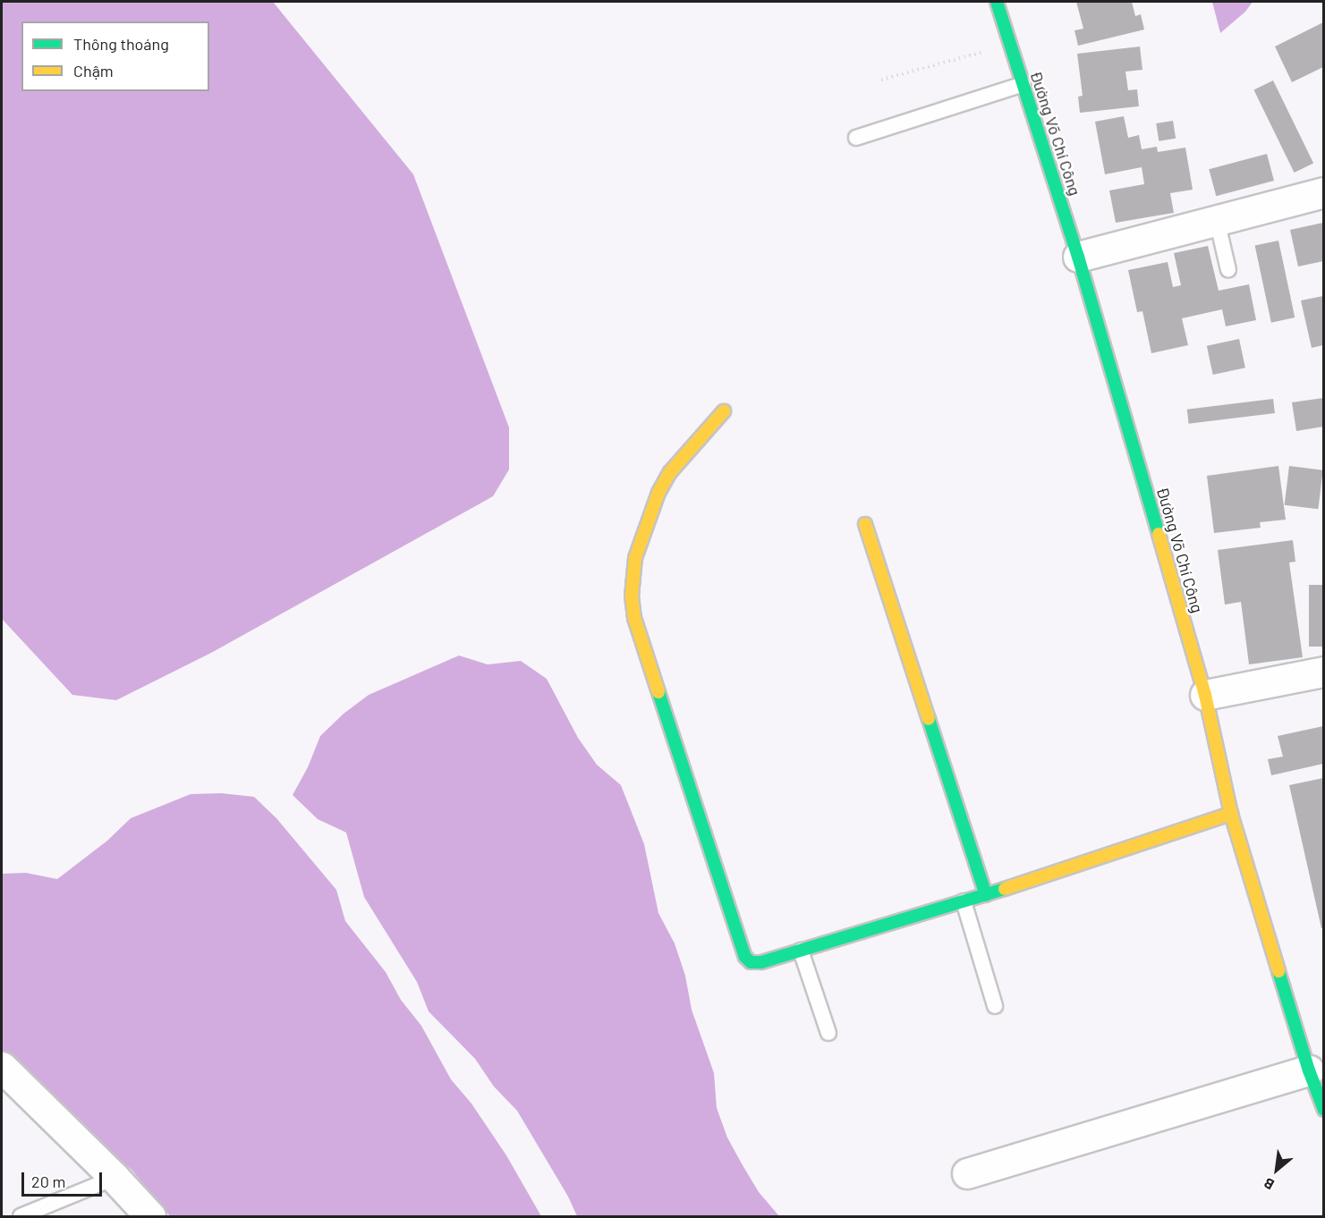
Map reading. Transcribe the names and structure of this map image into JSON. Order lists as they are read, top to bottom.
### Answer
{
  "streets": {
    "street": ["Đường Võ Chí Công"]
  },
  "legend": ["Thông thoáng", "Chậm"],
  "scale_bar": "20 m",
  "north": "bottom left"
}
